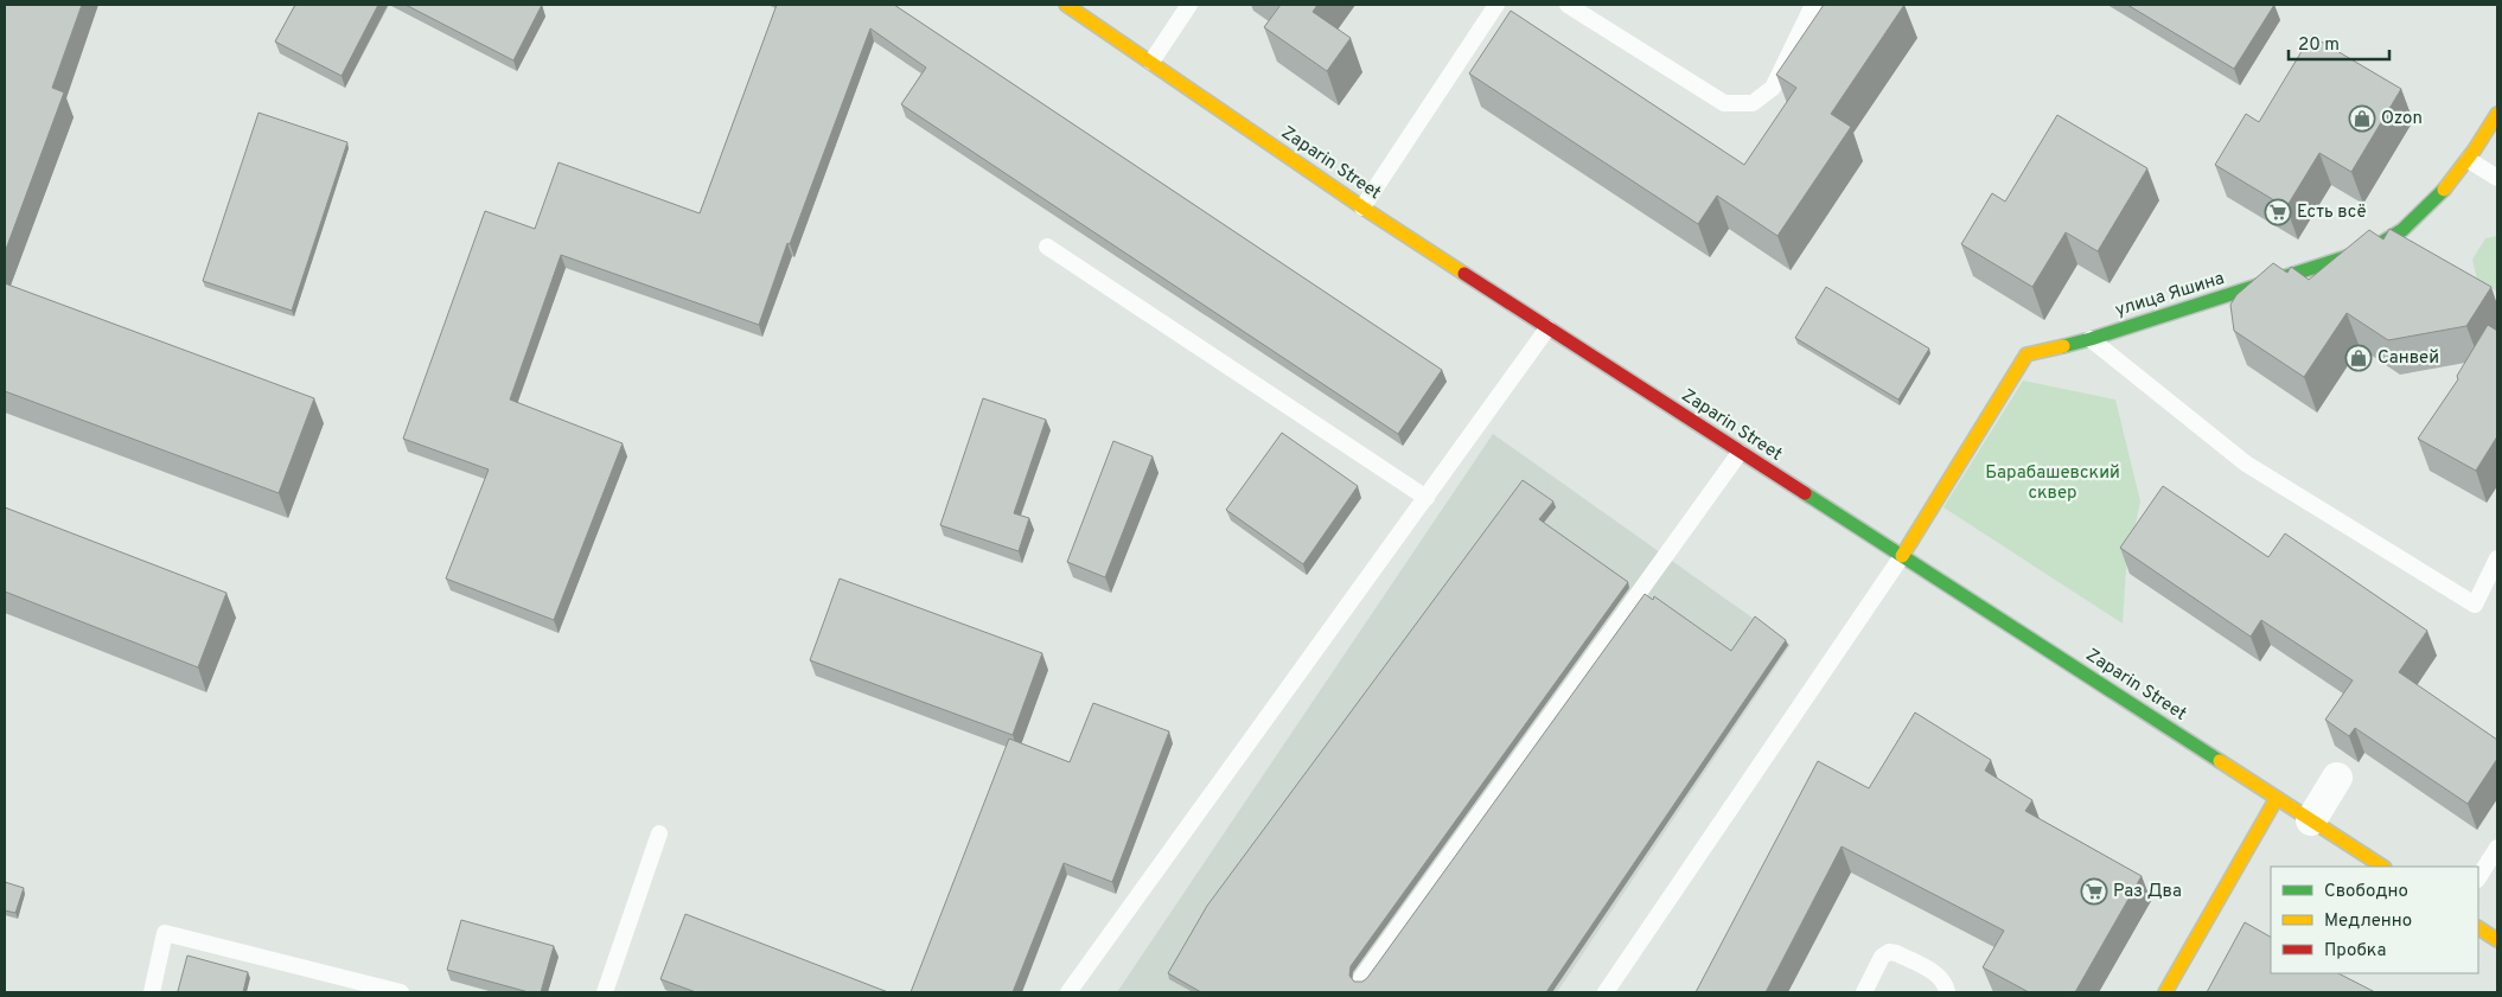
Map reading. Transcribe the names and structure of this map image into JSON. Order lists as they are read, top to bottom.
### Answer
{
  "streets": {
    "street": ["Zaparin Street", "улица Яшина"]
  },
  "crossings": [
    ["Zaparin Street", "улица Яшина"]
  ],
  "parks": ["Барабашевский сквер"],
  "places": {
    "shop": ["Ozon", "Санвей"],
    "supermarket": ["Есть всё", "Раз Два"]
  },
  "legend": ["Свободно", "Медленно", "Пробка"],
  "scale_bar": "20 m"
}
